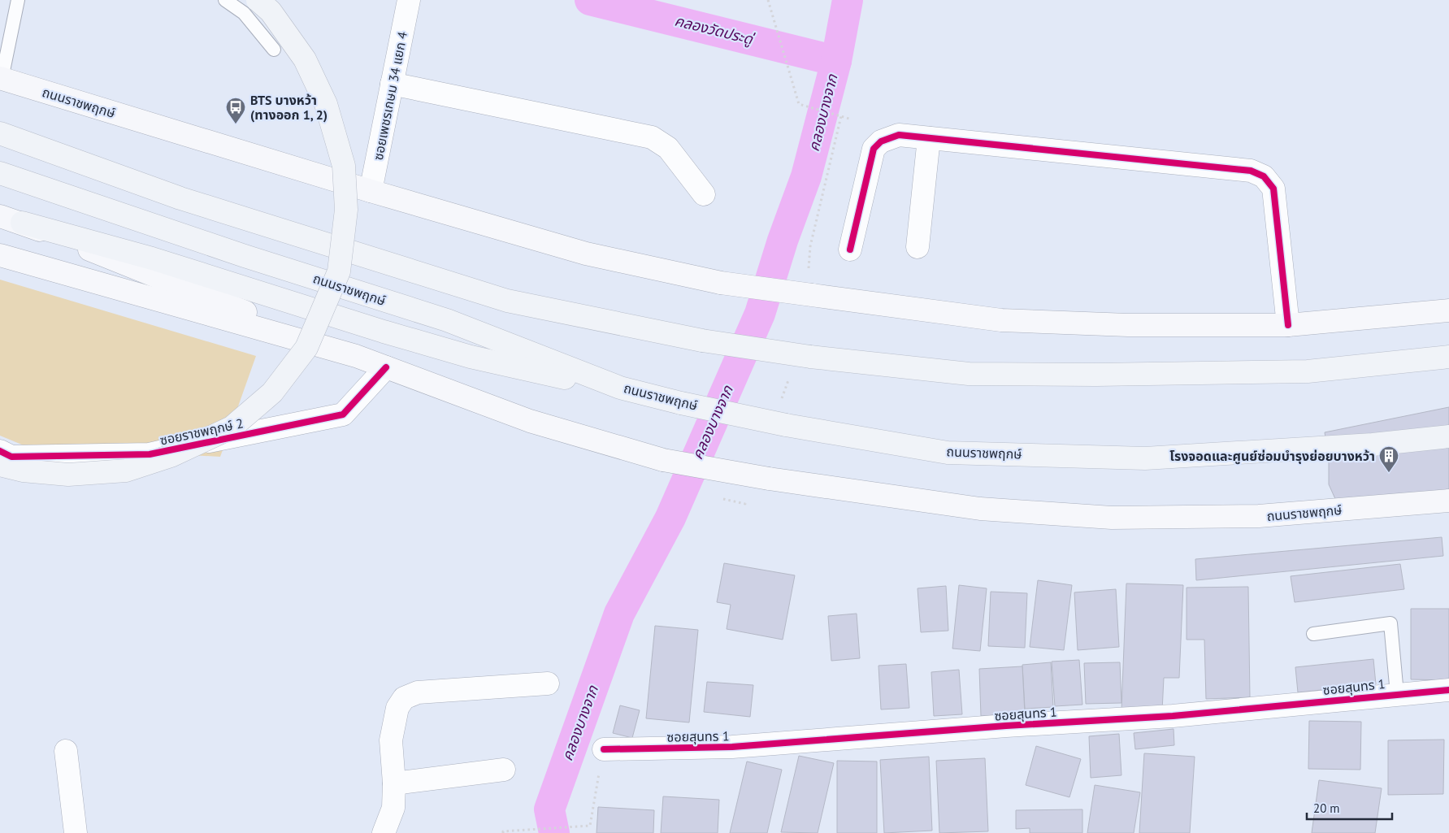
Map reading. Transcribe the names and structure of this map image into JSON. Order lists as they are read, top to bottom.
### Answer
{
  "streets": {
    "main road": ["ถนนราชพฤกษ์"],
    "street": ["ซอยเพชรเกษม 34 แยก 4", "ซอยราชพฤกษ์ 2", "ซอยสุนทร 1"]
  },
  "crossings": [
    ["ซอยเพชรเกษม 34 แยก 4", "ถนนราชพฤกษ์"],
    ["ถนนราชพฤกษ์", "ซอยราชพฤกษ์ 2"]
  ],
  "water": ["คลองวัดประดู่", "คลองบางจาก"],
  "places": {
    "bus stop": ["BTS บางหว้า (ทางออก 1, 2)"],
    "building": ["โรงจอดและศูนย์ซ่อมบำรุงย่อยบางหว้า"]
  },
  "scale_bar": "20 m"
}
